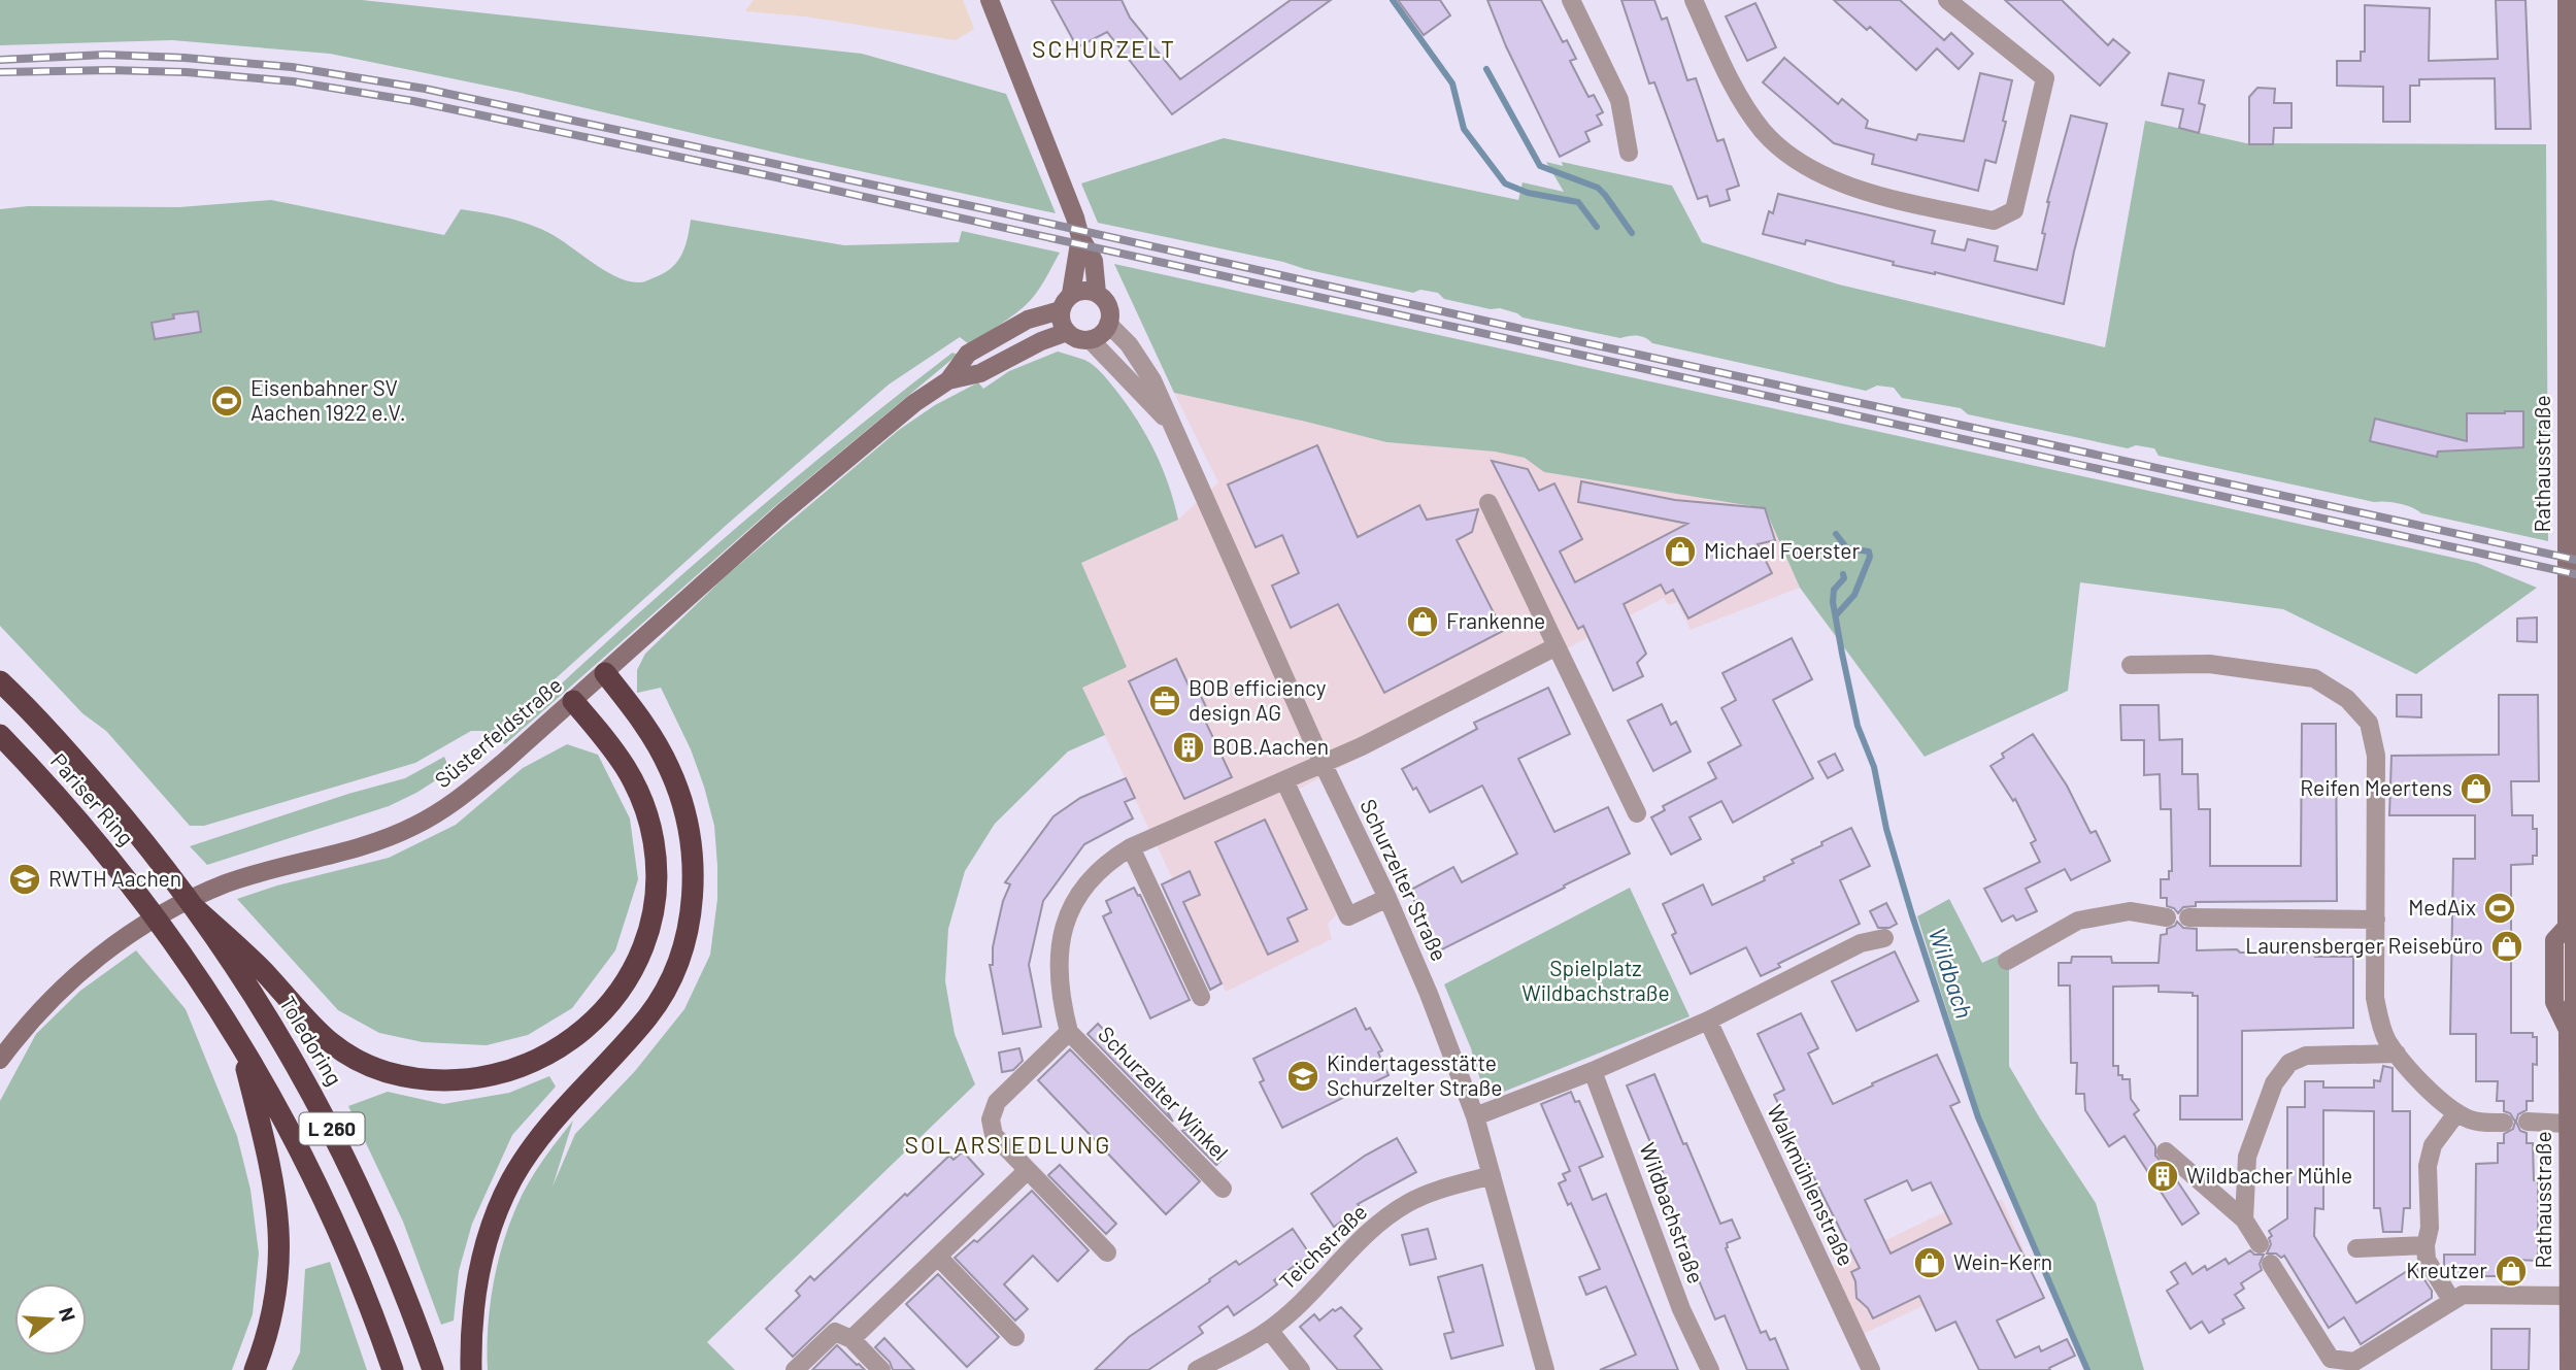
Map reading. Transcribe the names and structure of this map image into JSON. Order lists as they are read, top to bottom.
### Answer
{
  "streets": {
    "highway": ["Pariser Ring", "Toledoring", "L 260"],
    "street": [
      "Rathausstraße",
      "Süsterfeldstraße",
      "Schurzelter Straße",
      "Schurzelter Winkel",
      "Walkmühlenstraße",
      "Wildbachstraße",
      "Teichstraße"
    ]
  },
  "crossings": [
    ["Süsterfeldstraße", "Schurzelter Straße"],
    ["Pariser Ring", "Toledoring"],
    ["Pariser Ring", "L 260"],
    ["Schurzelter Straße", "Schurzelter Winkel"],
    ["Schurzelter Straße", "Teichstraße"]
  ],
  "districts": ["SCHURZELT", "SOLARSIEDLUNG"],
  "water": ["Wildbach"],
  "parks": ["Spielplatz Wildbachstraße"],
  "places": {
    "sports": ["Eisenbahner SV Aachen 1922 e.V.", "MedAix"],
    "shop": [
      "Michael Foerster",
      "Frankenne",
      "Reifen Meertens",
      "Laurensberger Reisebüro",
      "Wein-Kern",
      "Kreutzer"
    ],
    "office": ["BOB efficiency design AG"],
    "building": ["BOB.Aachen", "Wildbacher Mühle"],
    "school or university": ["RWTH Aachen", "Kindertagesstätte Schurzelter Straße"]
  },
  "north": "right"
}
